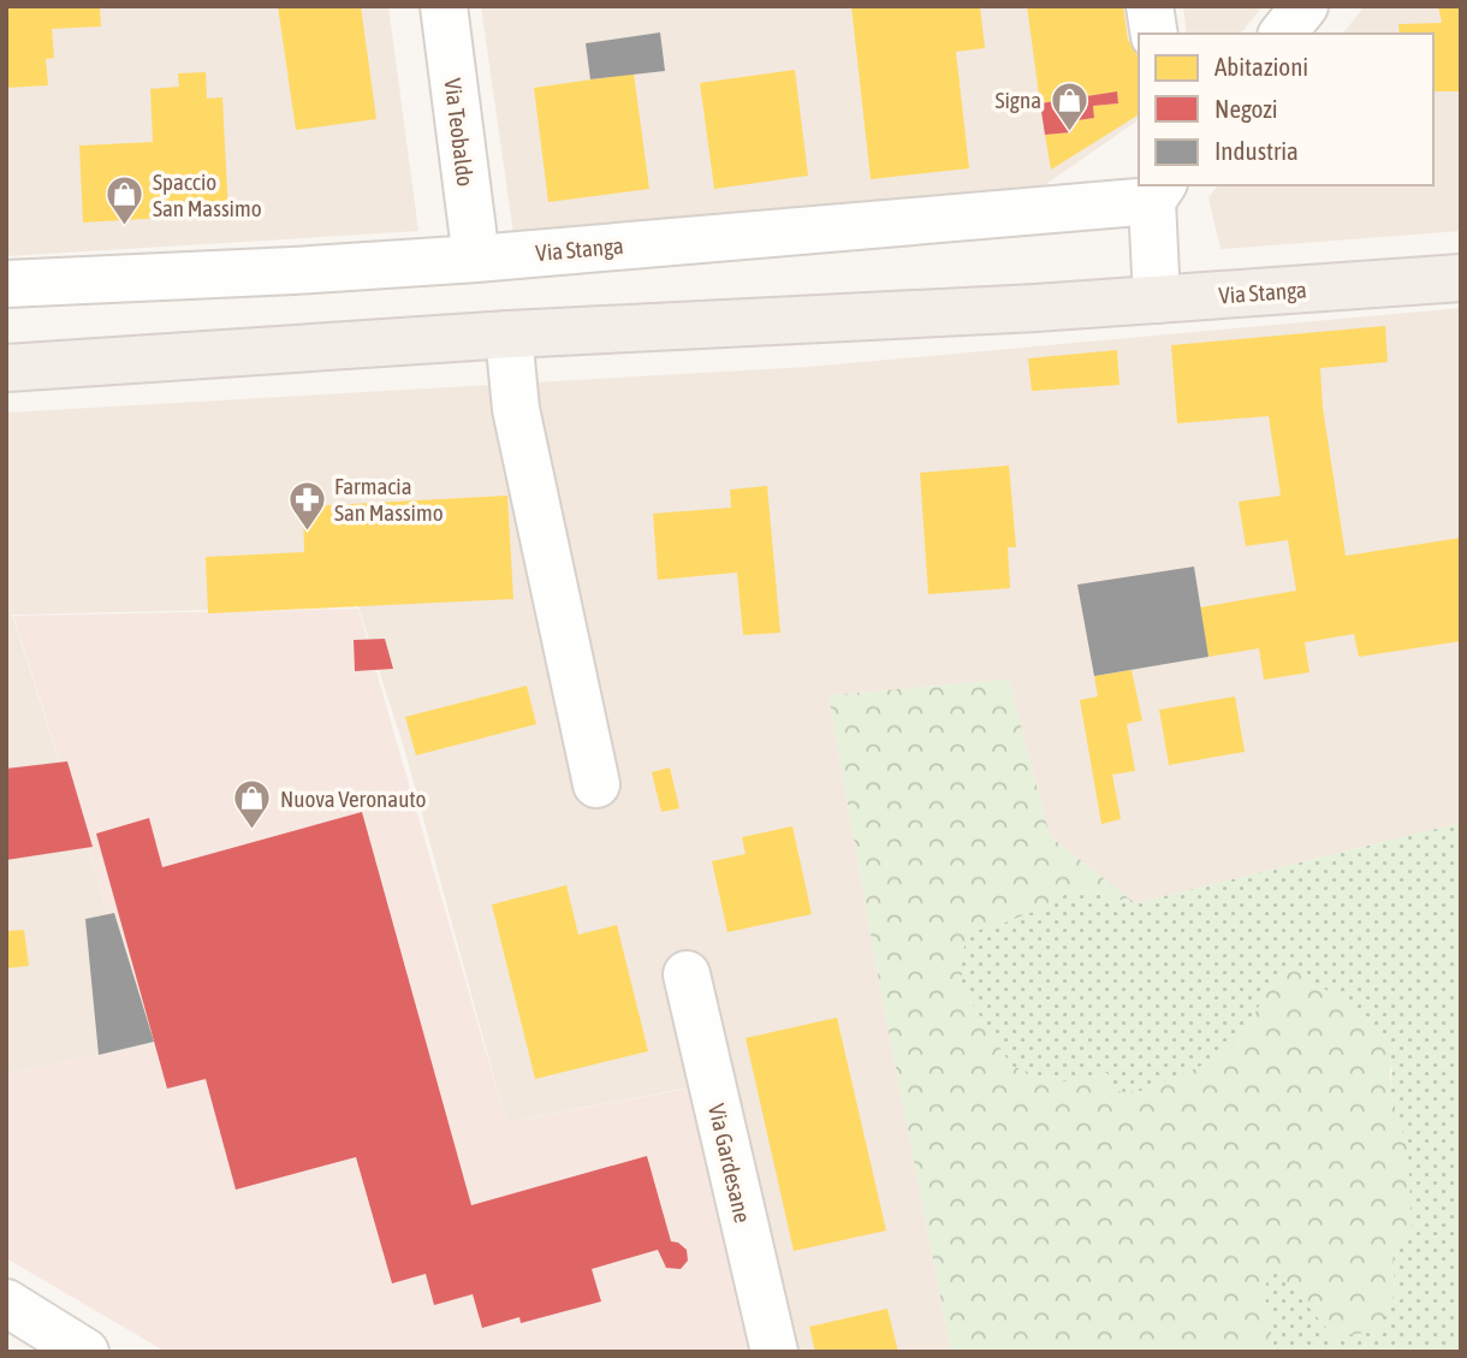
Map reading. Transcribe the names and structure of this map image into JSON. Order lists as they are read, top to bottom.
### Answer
{
  "streets": {
    "main road": ["Via Stanga"],
    "street": ["Via Teobaldo", "Via Gardesane"]
  },
  "crossings": [
    ["Via Teobaldo", "Via Stanga"]
  ],
  "places": {
    "shop": ["Signa", "Spaccio San Massimo", "Nuova Veronauto"],
    "pharmacy": ["Farmacia San Massimo"]
  },
  "legend": ["Abitazioni", "Negozi", "Industria"]
}
